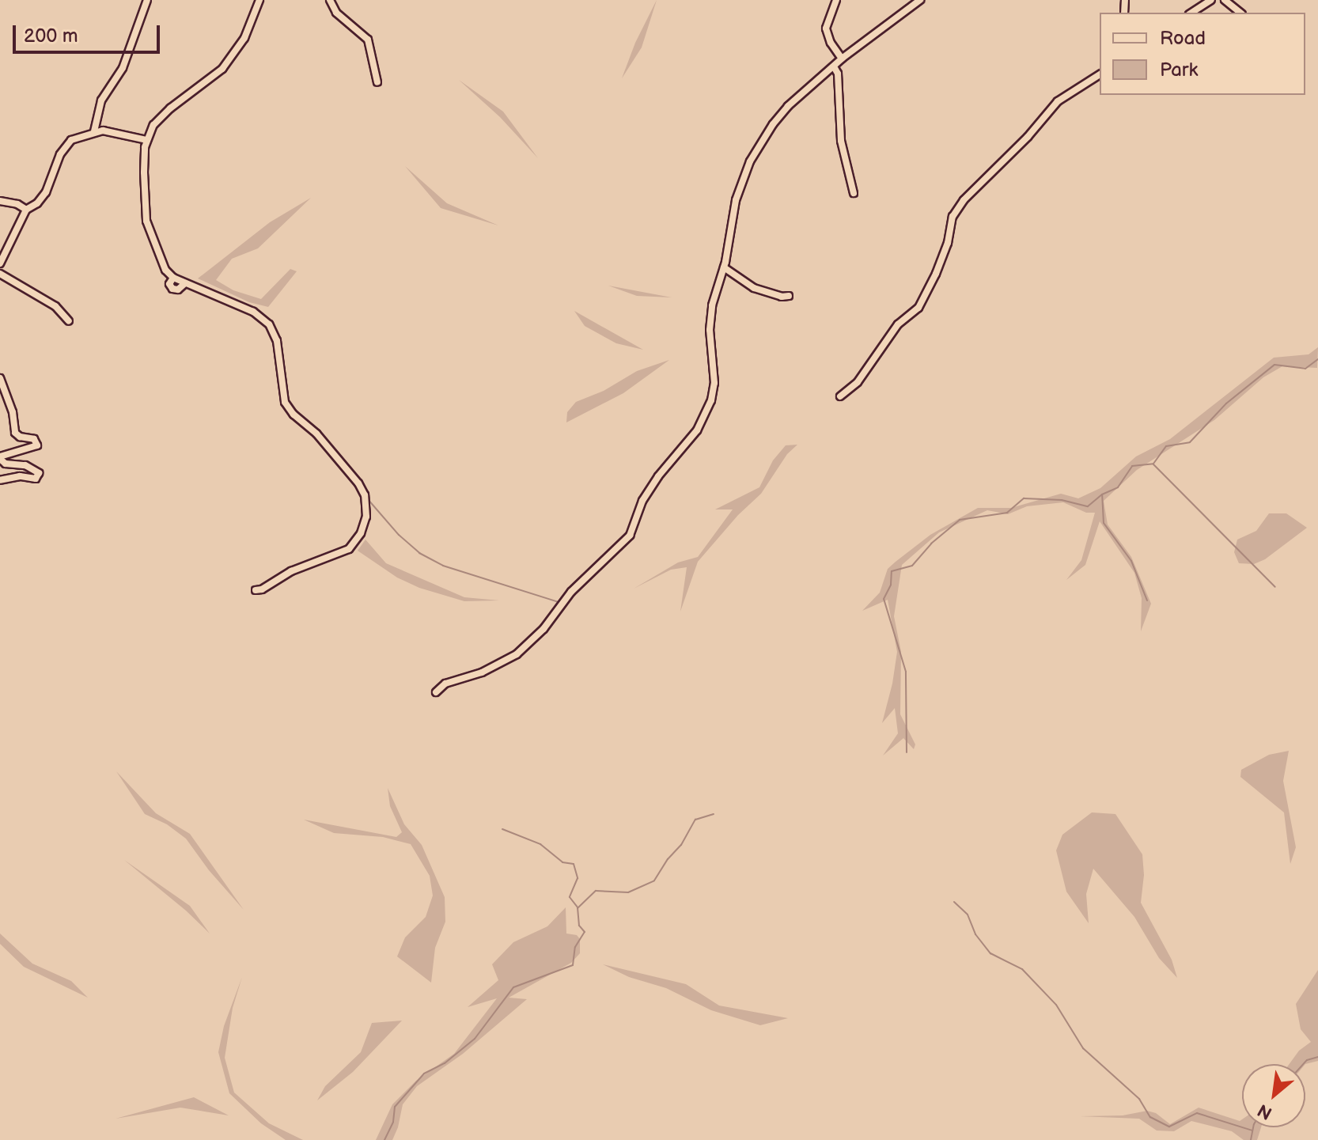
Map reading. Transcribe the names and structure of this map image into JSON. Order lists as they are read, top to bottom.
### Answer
{
  "legend": ["Road", "Park"],
  "scale_bar": "200 m",
  "north": "bottom left"
}
